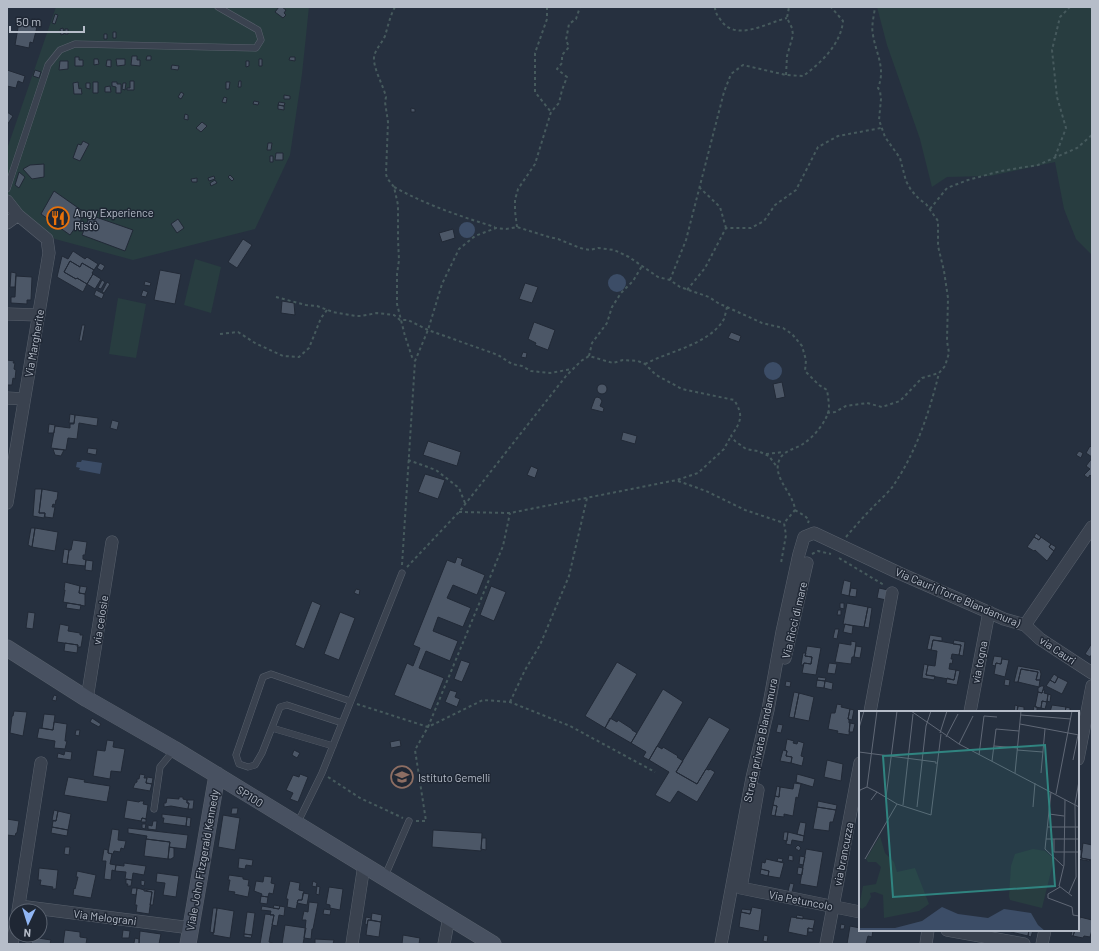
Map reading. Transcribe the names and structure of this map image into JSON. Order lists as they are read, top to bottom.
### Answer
{
  "streets": {
    "main road": ["SP100", "Viale John Fitzgerald Kennedy"],
    "street": [
      "Via Margherite",
      "Via Cauri (Torre Blandamura)",
      "via celosie",
      "Via Ricci di mare",
      "via Cauri",
      "via togna",
      "Strada privata Blandamura",
      "via brancuzza",
      "Via Petuncolo",
      "Via Melograni"
    ]
  },
  "crossings": [
    ["Via Cauri (Torre Blandamura)", "via Cauri"],
    ["Via Cauri (Torre Blandamura)", "via togna"],
    ["Via Cauri (Torre Blandamura)", "Strada privata Blandamura"],
    ["via celosie", "SP100"],
    ["Via Ricci di mare", "Strada privata Blandamura"],
    ["Strada privata Blandamura", "Via Petuncolo"],
    ["SP100", "Viale John Fitzgerald Kennedy"],
    ["via brancuzza", "Via Petuncolo"],
    ["Viale John Fitzgerald Kennedy", "Via Melograni"]
  ],
  "places": {
    "restaurant": ["Angy Experience Ristò"],
    "school or university": ["Istituto Gemelli"]
  },
  "scale_bar": "50 m",
  "north": "bottom"
}
